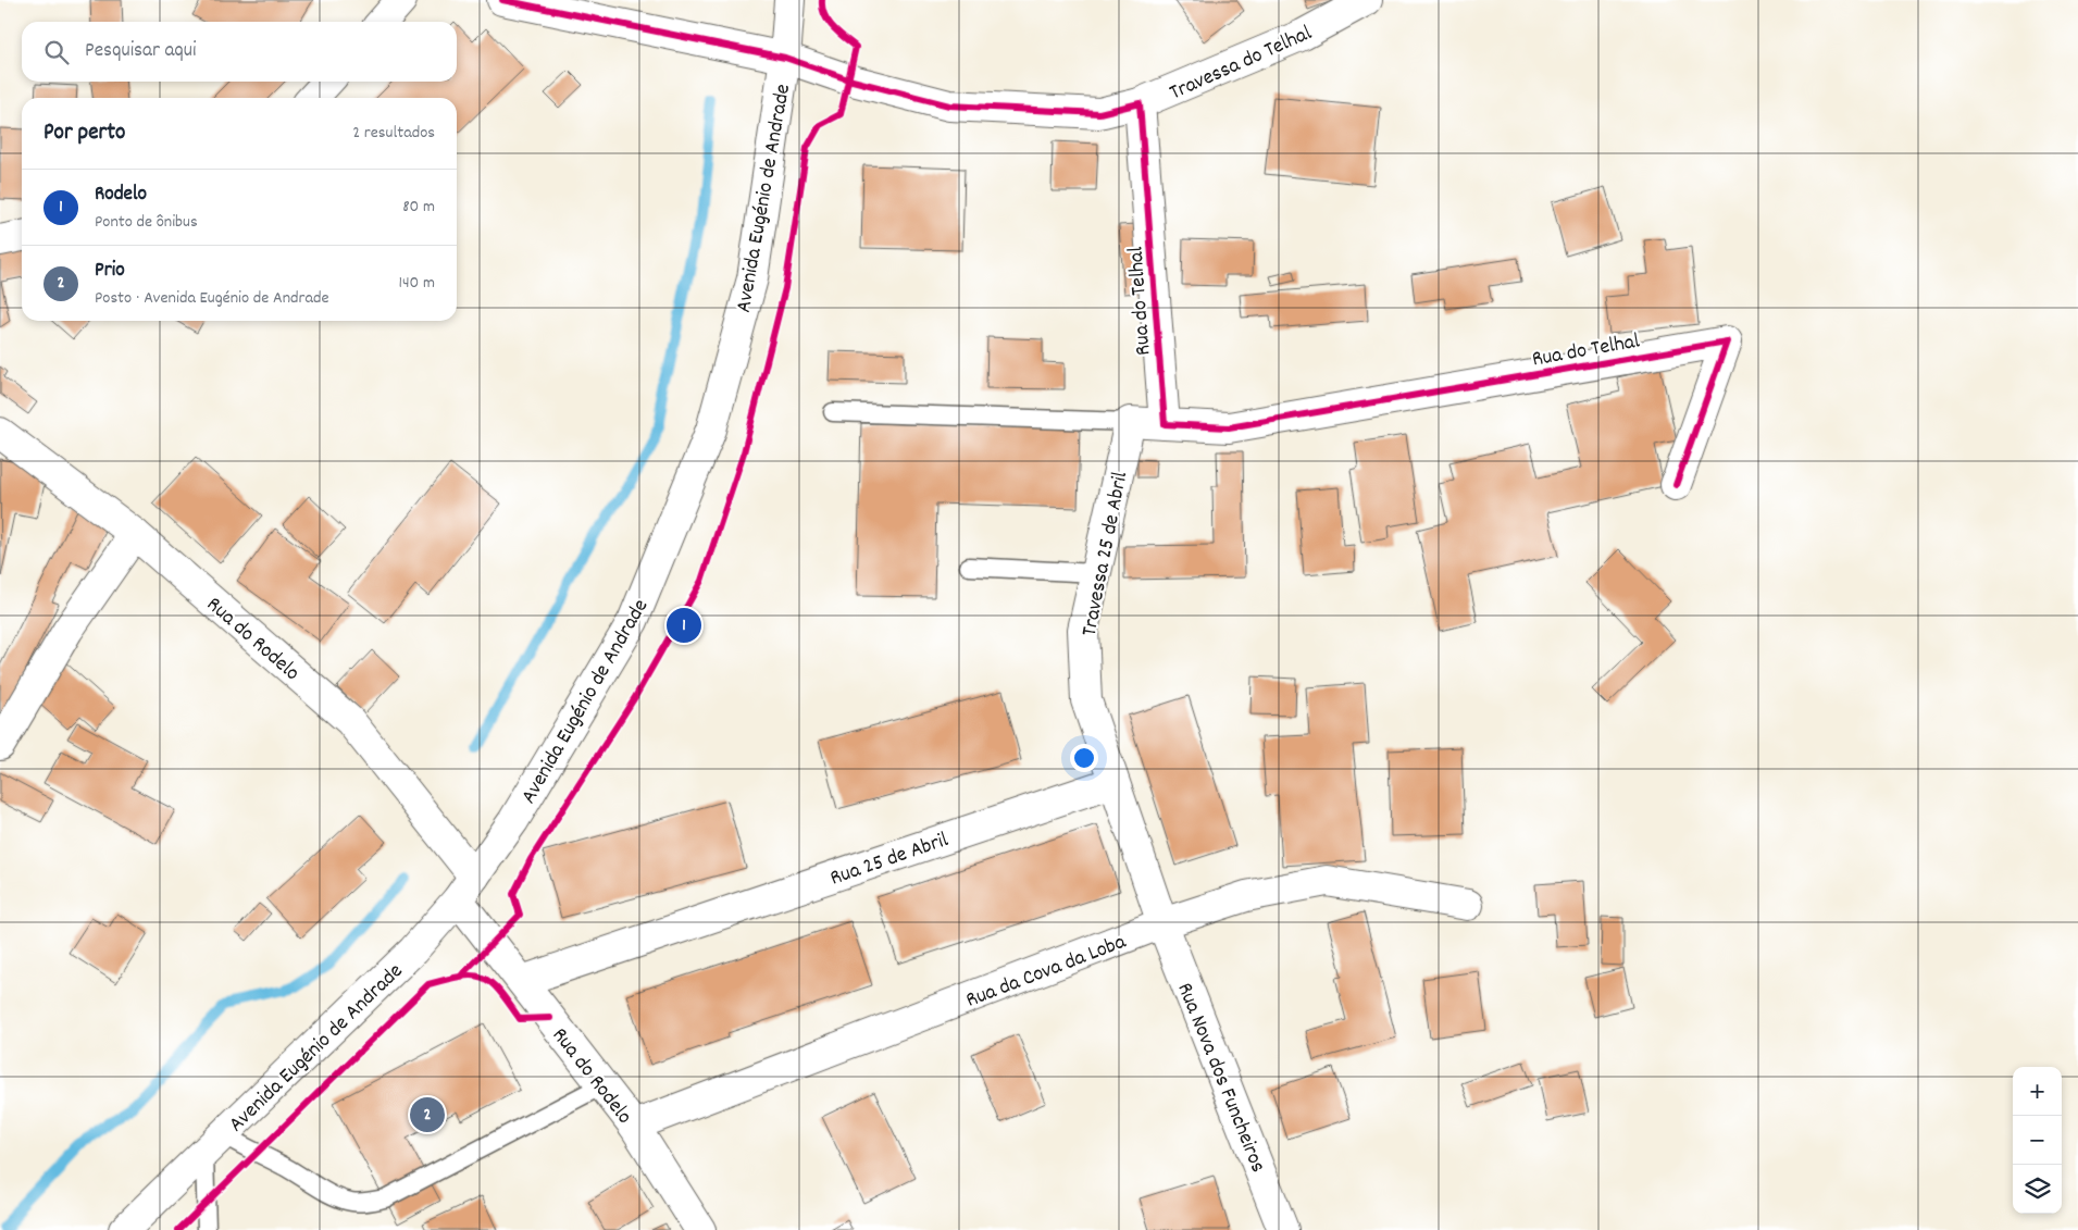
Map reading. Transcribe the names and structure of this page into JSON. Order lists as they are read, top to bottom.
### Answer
{
  "streets": {
    "street": [
      "Travessa do Telhal",
      "Avenida Eugénio de Andrade",
      "Rua do Telhal",
      "Travessa 25 de Abril",
      "Rua do Rodelo",
      "Rua 25 de Abril",
      "Rua da Cova da Loba",
      "Rua Nova dos Funcheiros"
    ]
  },
  "crossings": [
    ["Travessa do Telhal", "Rua do Telhal"],
    ["Avenida Eugénio de Andrade", "Rua do Rodelo"],
    ["Travessa 25 de Abril", "Rua 25 de Abril"],
    ["Rua do Rodelo", "Rua 25 de Abril"],
    ["Rua do Rodelo", "Rua da Cova da Loba"],
    ["Rua da Cova da Loba", "Rua Nova dos Funcheiros"]
  ],
  "page": {
    "search": "Pesquisar aqui",
    "heading": ["Por perto", "2 resultados"],
    "list": [
      {
        "mark": "1",
        "name": "Rodelo",
        "note": "Ponto de ônibus",
        "value": "80 m"
      },
      {
        "mark": "2",
        "name": "Prio",
        "note": "Posto · Avenida Eugénio de Andrade",
        "value": "140 m"
      }
    ],
    "pins": ["1", "2"],
    "map_buttons": ["+", "−"]
  }
}
